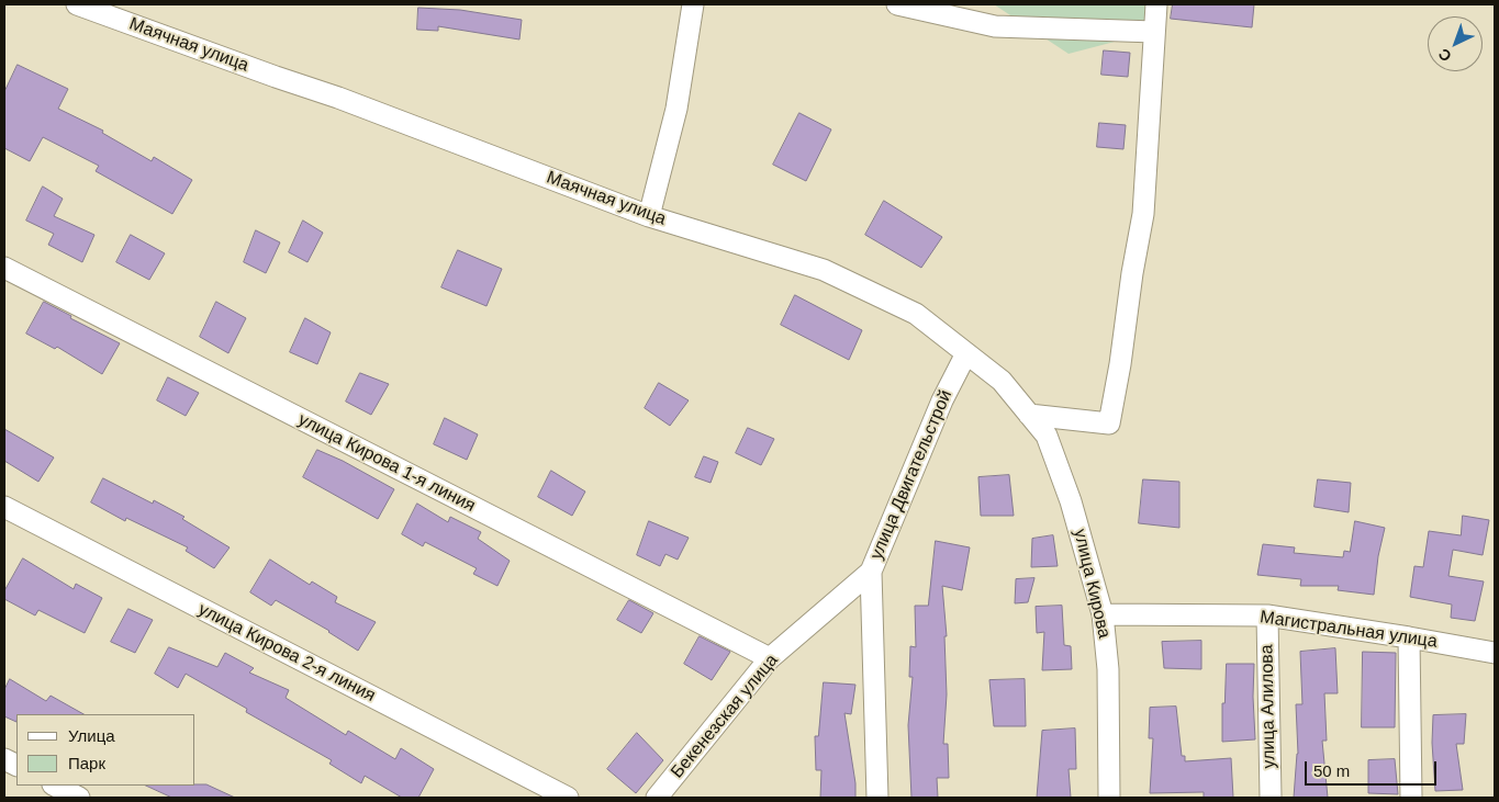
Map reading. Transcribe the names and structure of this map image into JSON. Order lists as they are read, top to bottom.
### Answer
{
  "streets": {
    "street": [
      "Маячная улица",
      "улица Кирова 1-я линия",
      "улица Двигательстрой",
      "улица Кирова",
      "Магистральная улица",
      "улица Кирова 2-я линия",
      "улица Алилова",
      "Бекенезская улица"
    ]
  },
  "crossings": [
    ["Маячная улица", "улица Двигательстрой"],
    ["Маячная улица", "улица Кирова"],
    ["улица Кирова 1-я линия", "Бекенезская улица"],
    ["улица Двигательстрой", "Бекенезская улица"],
    ["улица Кирова", "Магистральная улица"],
    ["Магистральная улица", "улица Алилова"]
  ],
  "legend": ["Улица", "Парк"],
  "scale_bar": "50 m",
  "north": "bottom left"
}
